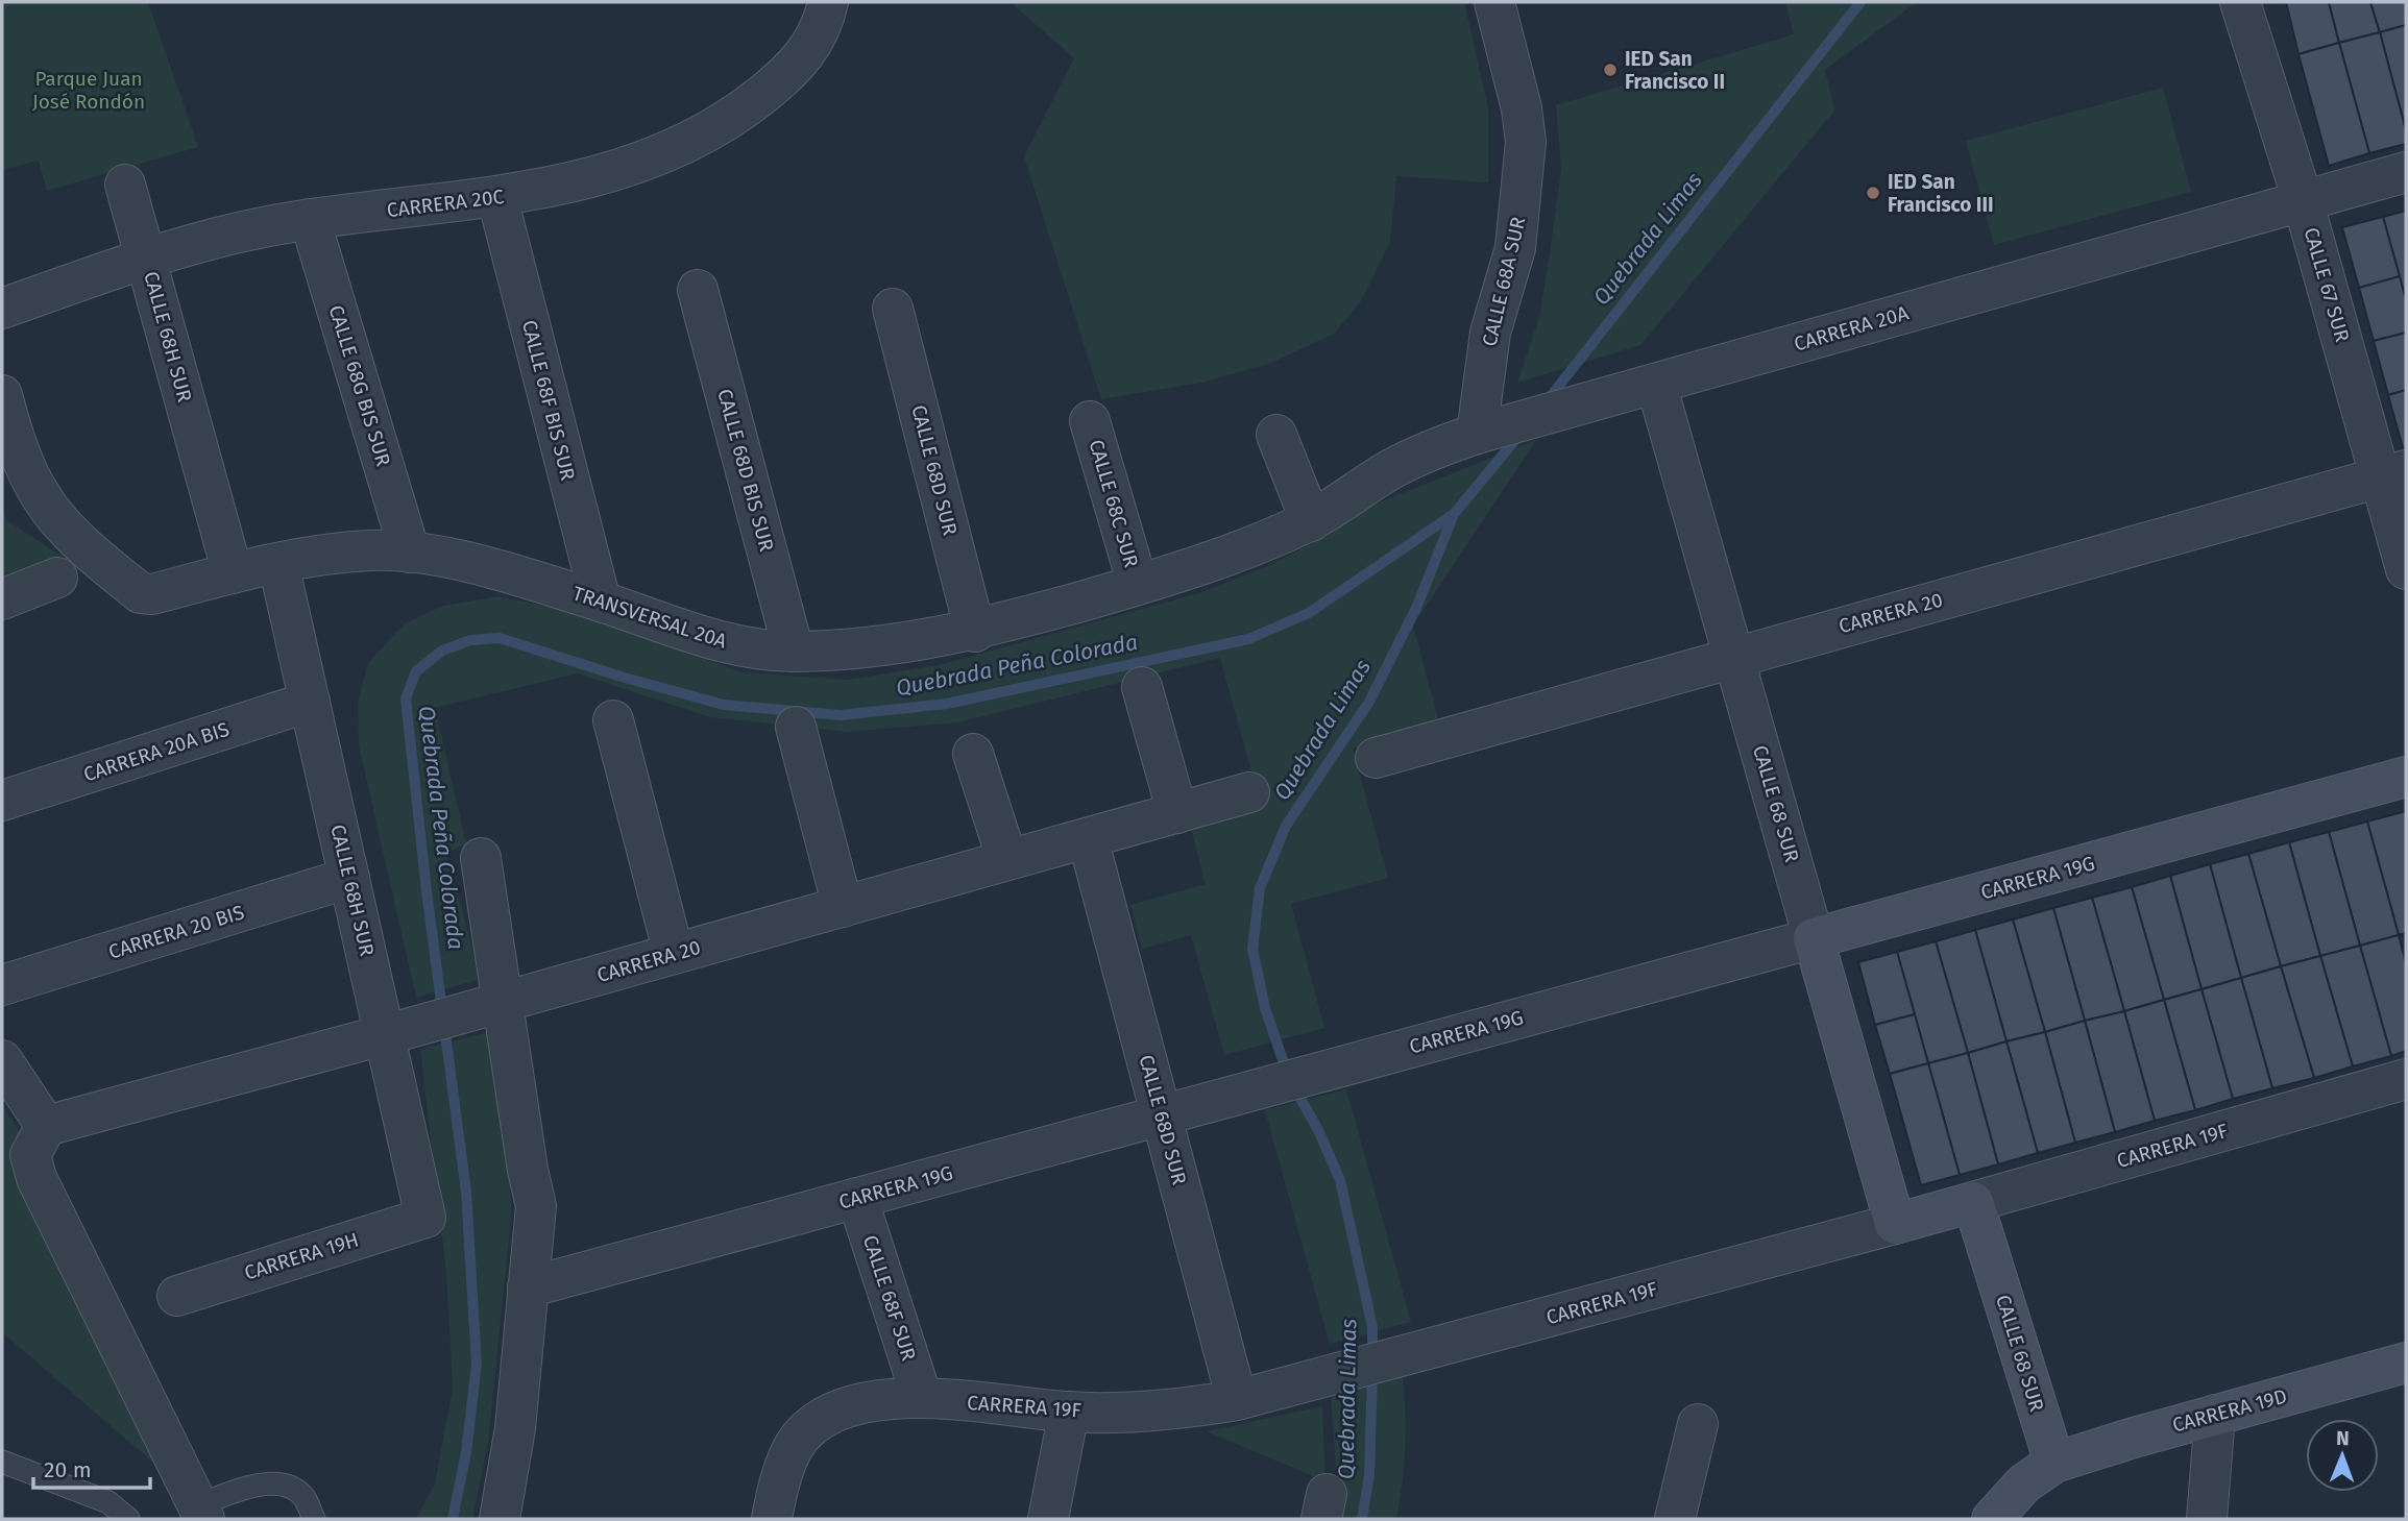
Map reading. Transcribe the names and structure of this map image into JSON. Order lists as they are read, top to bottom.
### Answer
{
  "streets": {
    "street": [
      "CARRERA 20C",
      "CALLE 68A SUR",
      "CALLE 67 SUR",
      "CARRERA 20A",
      "CALLE 68H SUR",
      "CALLE 68G BIS SUR",
      "CALLE 68F BIS SUR",
      "CALLE 68D BIS SUR",
      "CALLE 68D SUR",
      "CALLE 68C SUR",
      "CARRERA 20",
      "TRANSVERSAL 20A",
      "CARRERA 20A BIS",
      "CALLE 68 SUR",
      "CARRERA 19G",
      "CARRERA 20 BIS",
      "CARRERA 19F",
      "CARRERA 19H",
      "CALLE 68F SUR",
      "CARRERA 19D"
    ]
  },
  "crossings": [
    ["CARRERA 20C", "CALLE 68H SUR"],
    ["CARRERA 20C", "CALLE 68G BIS SUR"],
    ["CARRERA 20C", "CALLE 68F BIS SUR"],
    ["CALLE 68A SUR", "CARRERA 20A"],
    ["CALLE 67 SUR", "CARRERA 20A"],
    ["CALLE 67 SUR", "CARRERA 20"],
    ["CARRERA 20A", "TRANSVERSAL 20A"],
    ["CARRERA 20A", "CALLE 68 SUR"],
    ["CALLE 68H SUR", "CARRERA 20"],
    ["CALLE 68H SUR", "TRANSVERSAL 20A"],
    ["CALLE 68H SUR", "CARRERA 20A BIS"],
    ["CALLE 68H SUR", "CARRERA 20 BIS"],
    ["CALLE 68H SUR", "CARRERA 19H"],
    ["CALLE 68G BIS SUR", "TRANSVERSAL 20A"],
    ["CALLE 68F BIS SUR", "TRANSVERSAL 20A"],
    ["CALLE 68D BIS SUR", "TRANSVERSAL 20A"],
    ["CALLE 68D SUR", "CARRERA 20"],
    ["CALLE 68D SUR", "TRANSVERSAL 20A"],
    ["CALLE 68D SUR", "CARRERA 19G"],
    ["CALLE 68D SUR", "CARRERA 19F"],
    ["CALLE 68C SUR", "TRANSVERSAL 20A"],
    ["CARRERA 20", "CALLE 68 SUR"],
    ["CALLE 68 SUR", "CARRERA 19G"],
    ["CALLE 68 SUR", "CARRERA 19F"],
    ["CALLE 68 SUR", "CARRERA 19D"],
    ["CARRERA 19G", "CALLE 68F SUR"],
    ["CARRERA 19F", "CALLE 68F SUR"]
  ],
  "water": ["Quebrada Limas", "Quebrada Peña Colorada"],
  "parks": ["Parque Juan José Rondón"],
  "places": ["IED San Francisco II", "IED San Francisco III"],
  "scale_bar": "20 m",
  "north": "top"
}
